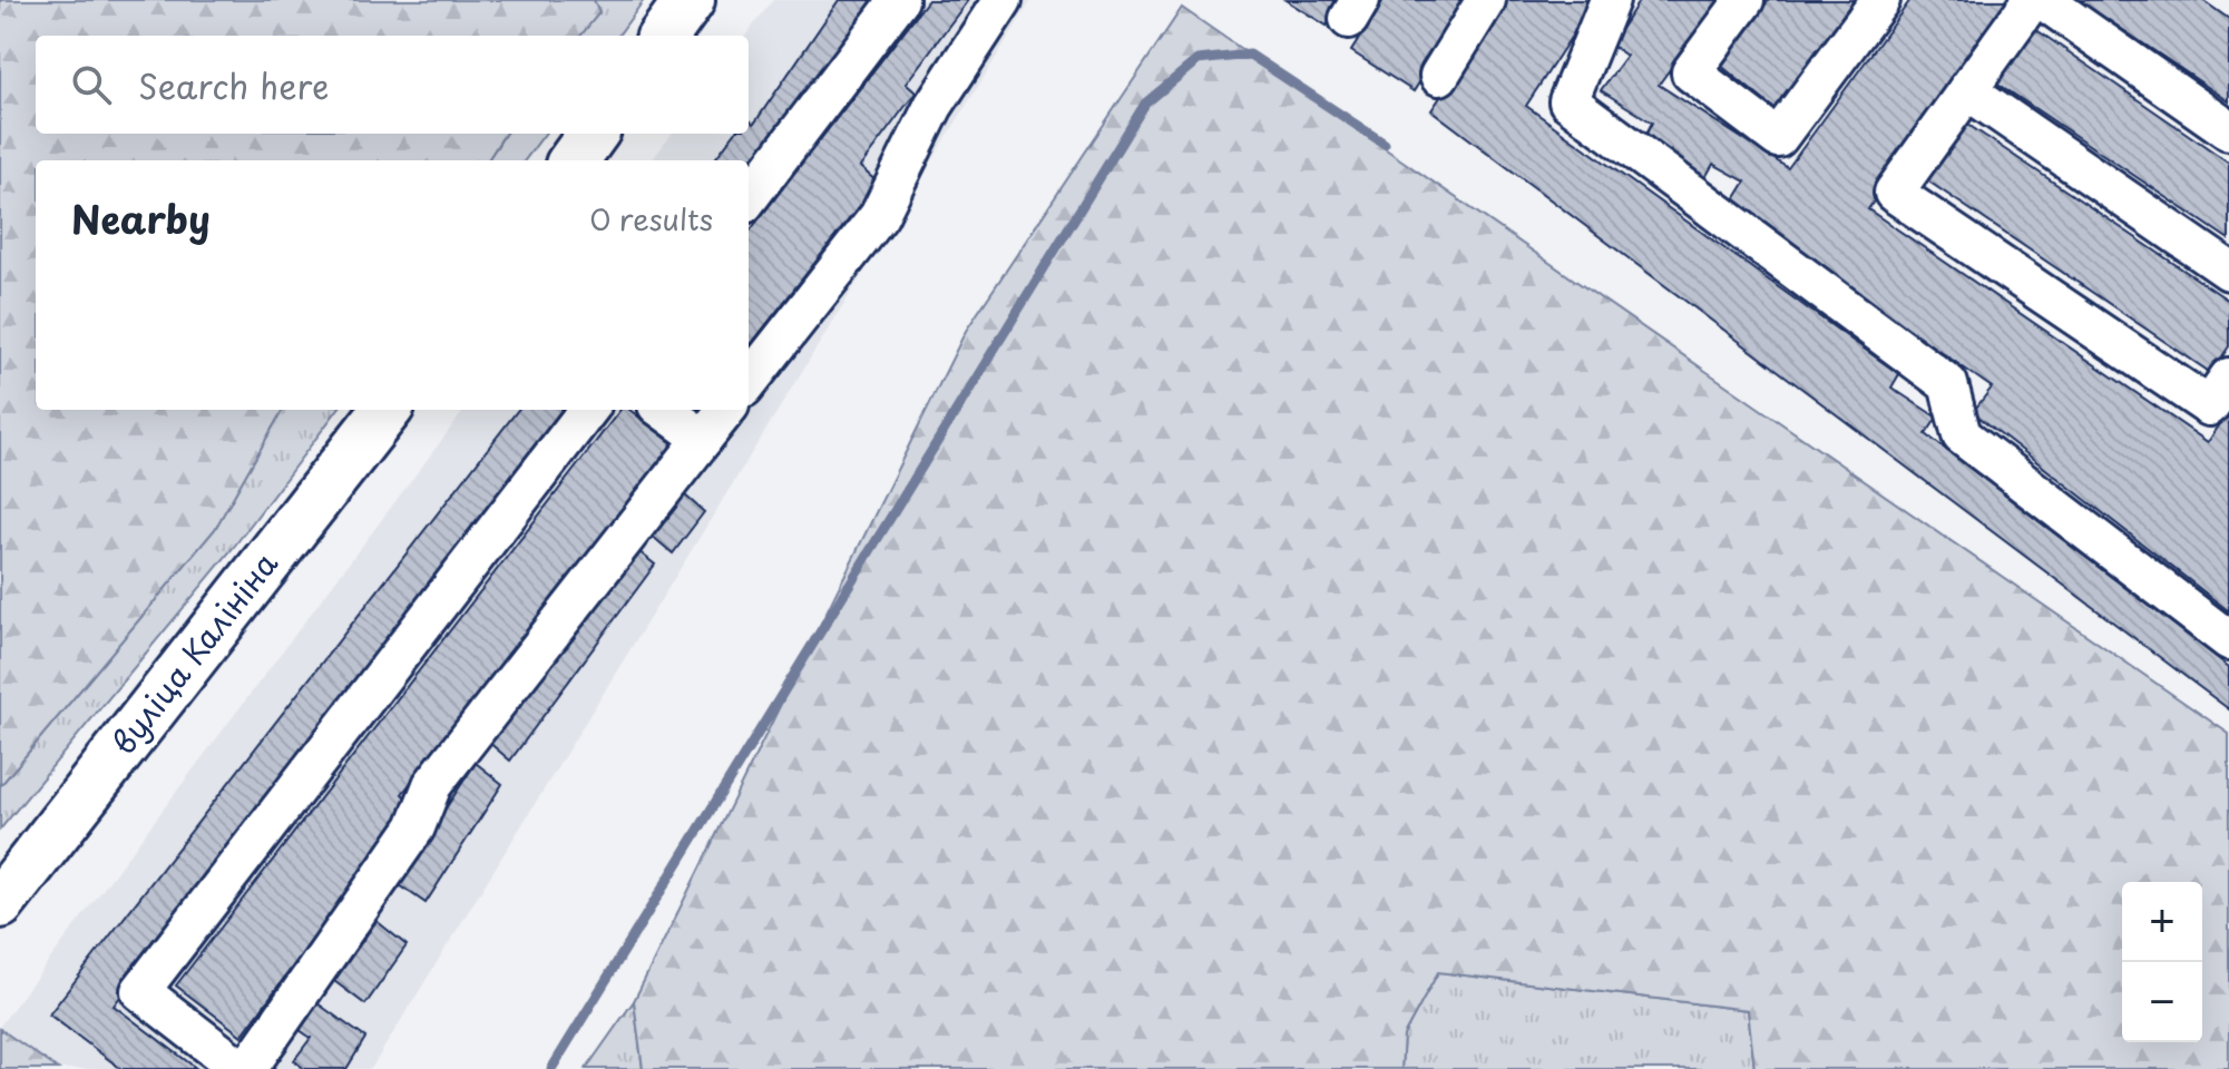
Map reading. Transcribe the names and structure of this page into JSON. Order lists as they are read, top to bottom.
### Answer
{
  "streets": {
    "main road": ["вуліца Калініна"]
  },
  "page": {
    "search": "Search here",
    "heading": ["Nearby", "0 results"],
    "map_buttons": ["+", "−"]
  }
}
